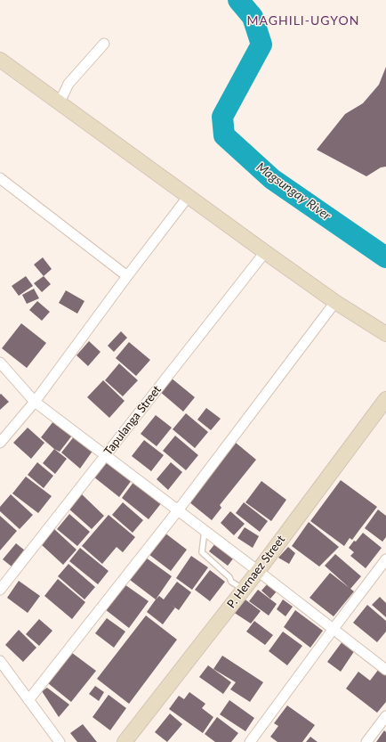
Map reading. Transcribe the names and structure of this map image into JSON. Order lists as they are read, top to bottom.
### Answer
{
  "streets": {
    "street": ["Tapulanga Street", "P. Hernaez Street"]
  },
  "districts": ["MAGHILI-UGYON"],
  "water": ["Magsungay River"]
}
